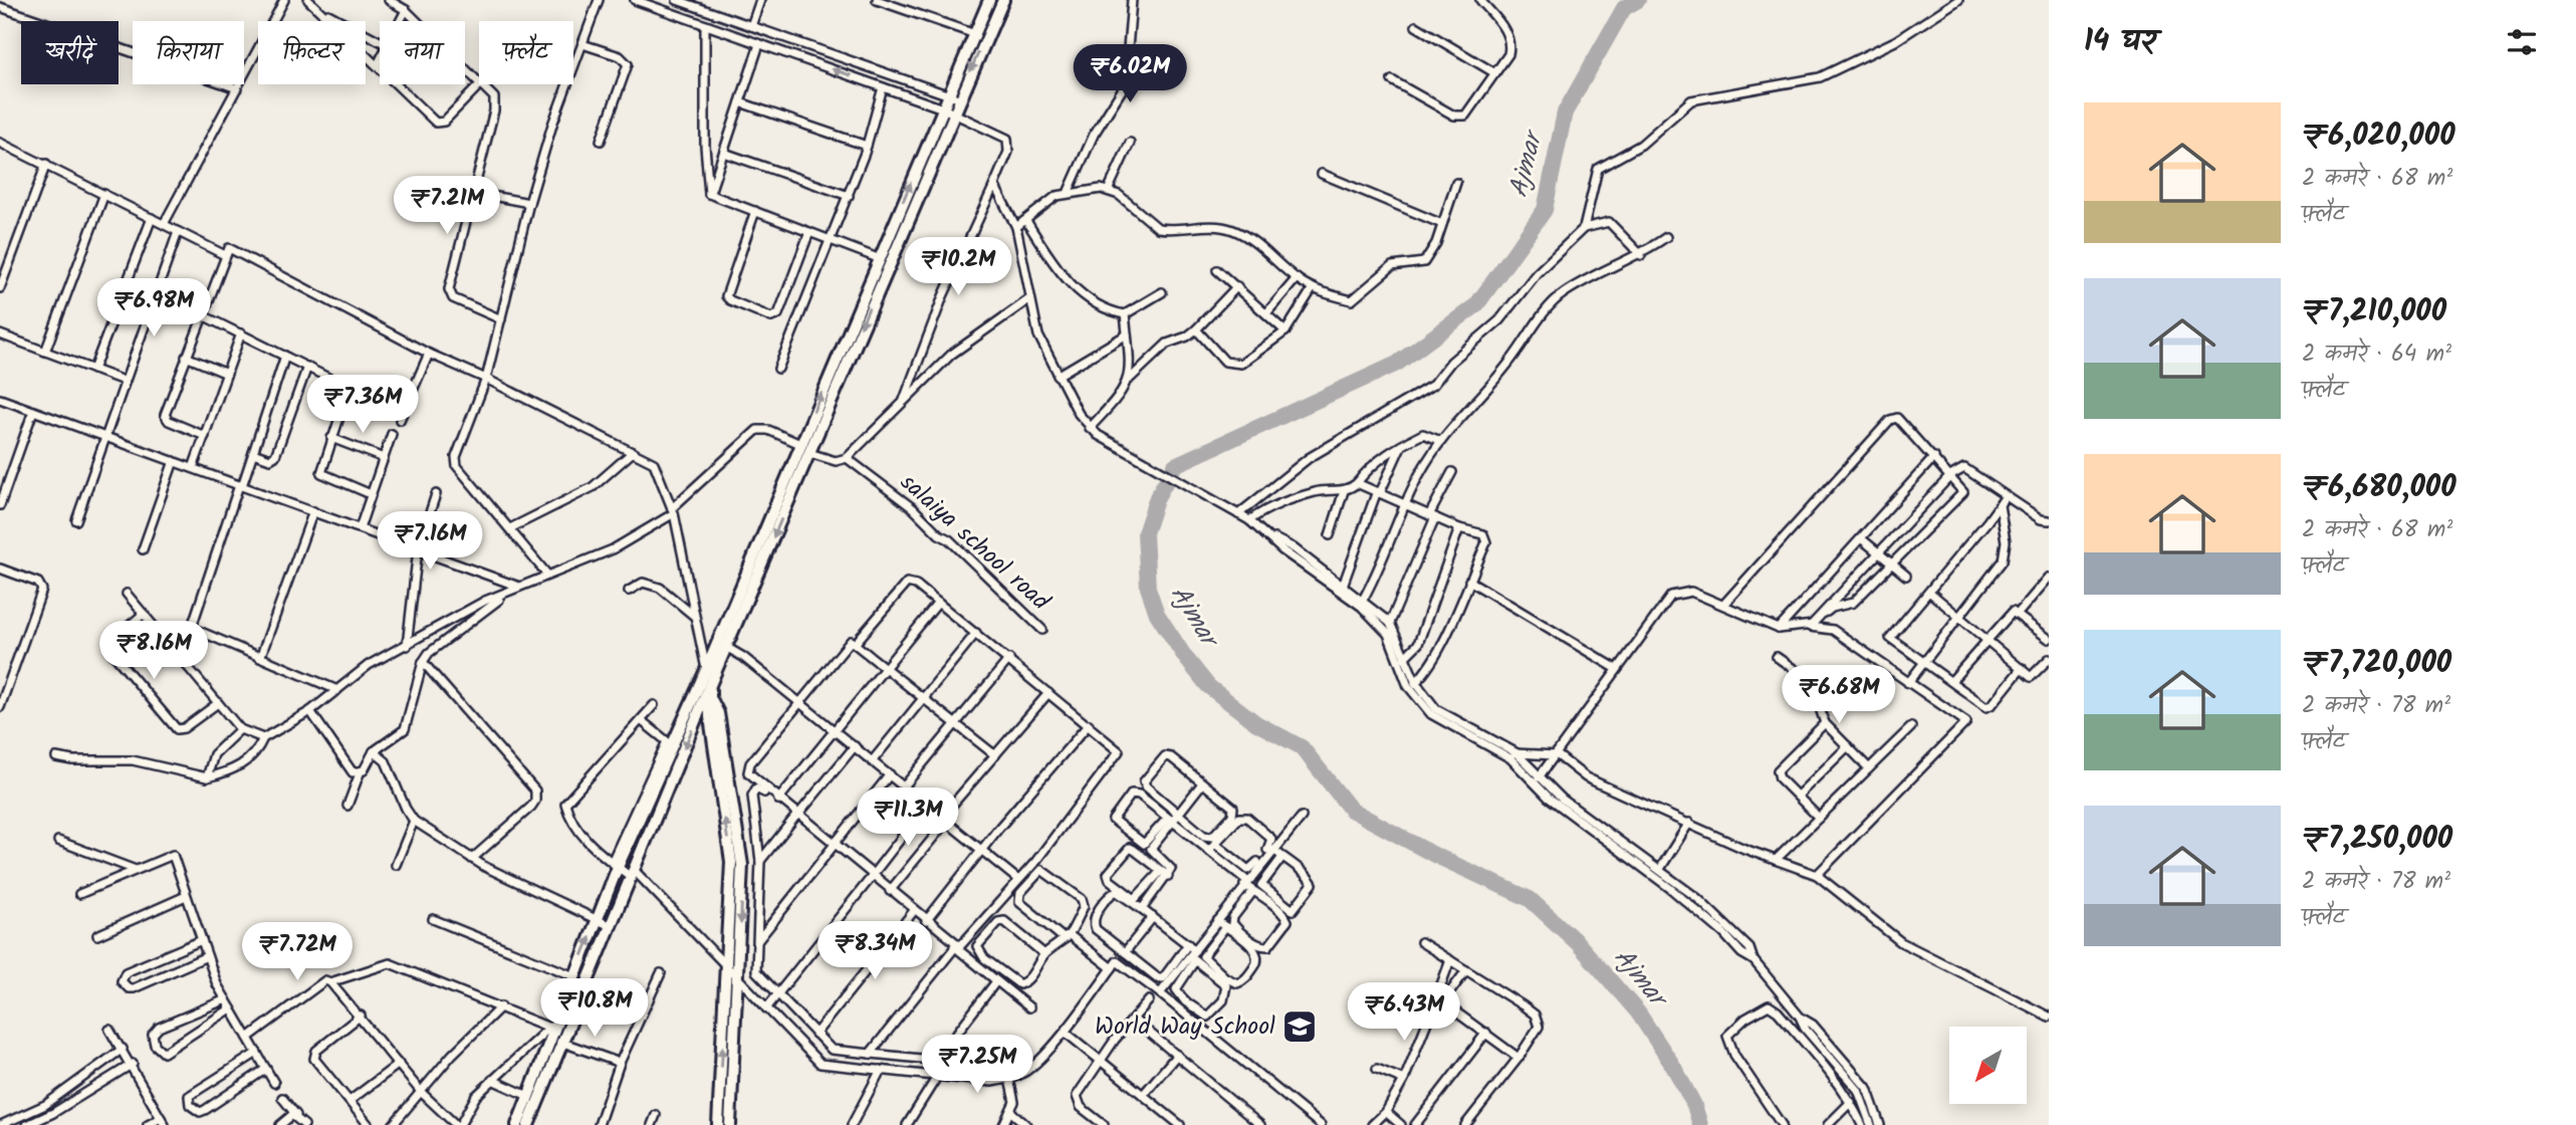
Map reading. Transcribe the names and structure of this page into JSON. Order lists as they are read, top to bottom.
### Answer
{
  "streets": {
    "street": ["salaiya school road"]
  },
  "water": ["Ajmar"],
  "places": {
    "school or university": ["World Way School"]
  },
  "north": "bottom left",
  "page": {
    "heading": "14 घर",
    "chip": [
      "खरीदें",
      "किराया",
      "फ़िल्टर",
      "नया",
      "फ़्लैट"
    ],
    "price": [
      "₹6.02M",
      "₹7.21M",
      "₹10.2M",
      "₹6.98M",
      "₹7.36M",
      "₹7.16M",
      "₹8.16M",
      "₹6.68M",
      "₹11.3M",
      "₹8.34M",
      "₹7.72M",
      "₹10.8M",
      "₹6.43M",
      "₹7.25M"
    ],
    "list": [
      {
        "name": "₹6,020,000",
        "note": "2 कमरे · 68 m² · फ़्लैट"
      },
      {
        "name": "₹7,210,000",
        "note": "2 कमरे · 64 m² · फ़्लैट"
      },
      {
        "name": "₹6,680,000",
        "note": "2 कमरे · 68 m² · फ़्लैट"
      },
      {
        "name": "₹7,720,000",
        "note": "2 कमरे · 78 m² · फ़्लैट"
      },
      {
        "name": "₹7,250,000",
        "note": "2 कमरे · 78 m² · फ़्लैट"
      }
    ]
  }
}
